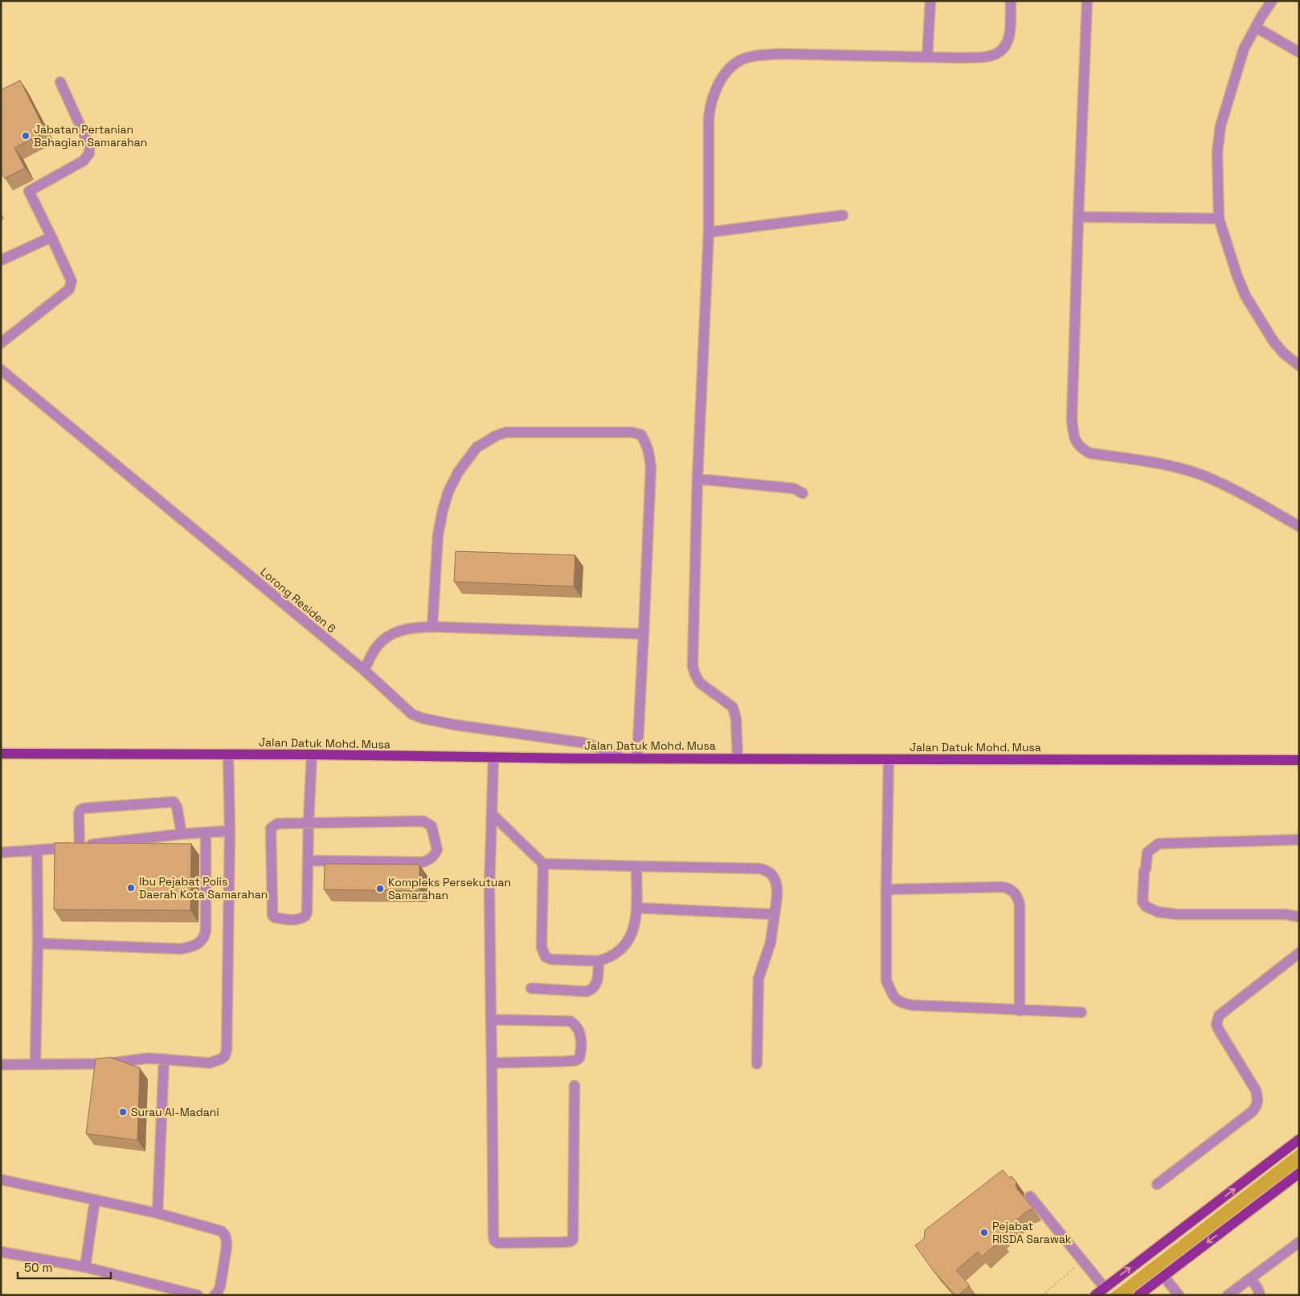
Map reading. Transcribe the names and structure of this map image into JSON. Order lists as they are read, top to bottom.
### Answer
{
  "streets": {
    "main road": ["Jalan Datuk Mohd. Musa"],
    "street": ["Lorong Residen 6"]
  },
  "crossings": [
    ["Lorong Residen 6", "Jalan Datuk Mohd. Musa"]
  ],
  "places": [
    "Jabatan Pertanian Bahagian Samarahan",
    "Ibu Pejabat Polis Daerah Kota Samarahan",
    "Kompleks Persekutuan Samarahan",
    "Surau Al-Madani",
    "Pejabat RISDA Sarawak"
  ],
  "scale_bar": "50 m"
}
